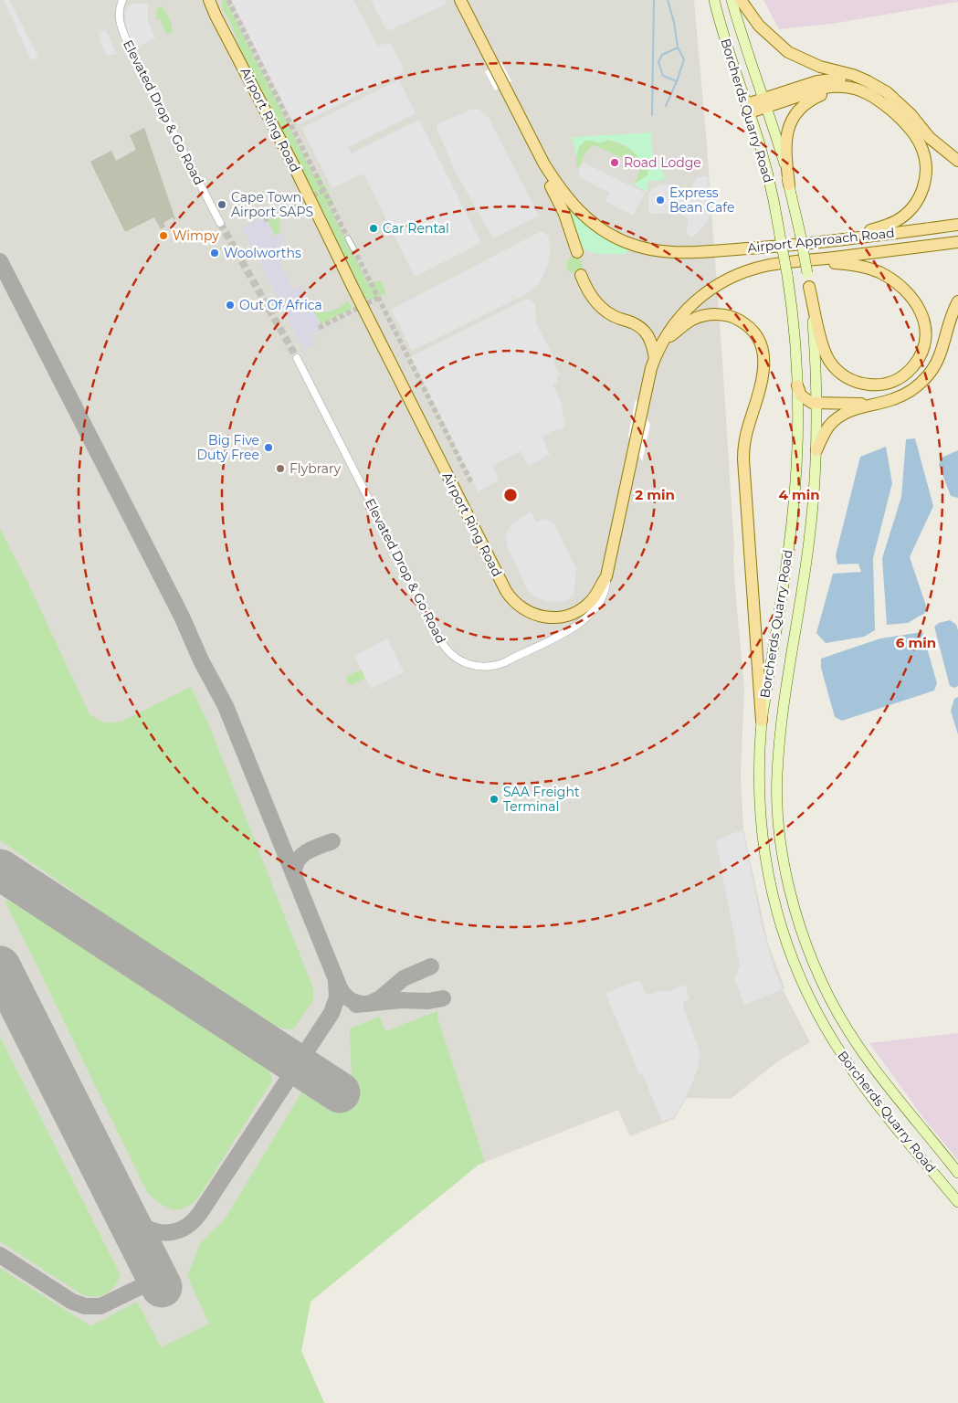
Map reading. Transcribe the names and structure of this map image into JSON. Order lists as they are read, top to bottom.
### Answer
{
  "streets": {
    "main road": ["Borcherds Quarry Road", "Airport Ring Road", "Airport Approach Road"],
    "street": ["Elevated Drop & Go Road"]
  },
  "crossings": [
    ["Elevated Drop & Go Road", "Airport Ring Road"],
    ["Airport Ring Road", "Airport Approach Road"]
  ],
  "places": [
    "Road Lodge",
    "Express Bean Cafe",
    "Cape Town Airport SAPS",
    "Car Rental",
    "Wimpy",
    "Woolworths",
    "Out Of Africa",
    "Big Five Duty Free",
    "Flybrary",
    "SAA Freight Terminal"
  ],
  "rings": ["2 min", "4 min", "6 min"]
}
